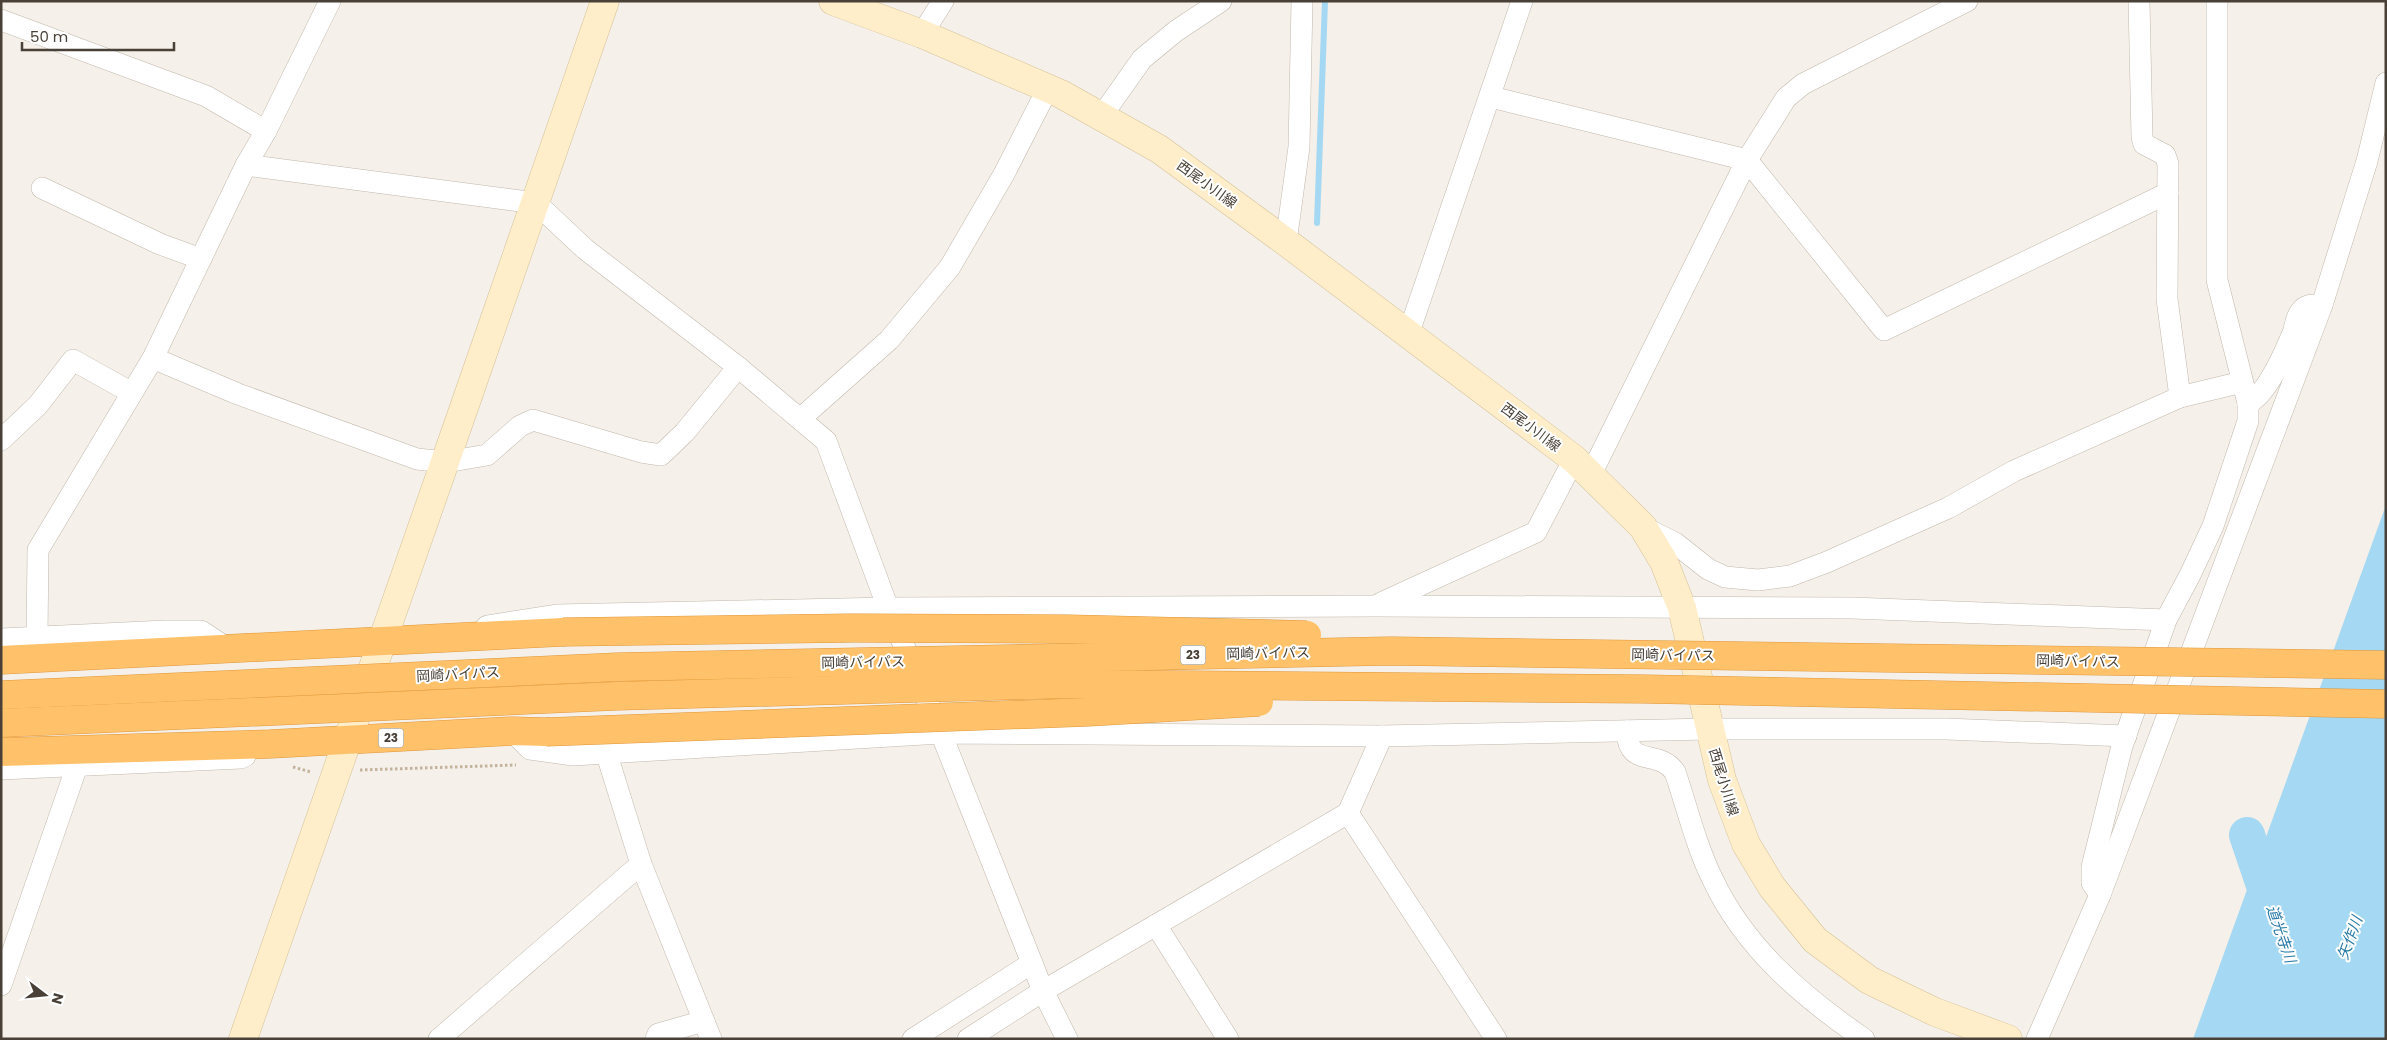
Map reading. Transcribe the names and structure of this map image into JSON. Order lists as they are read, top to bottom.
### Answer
{
  "streets": {
    "highway": ["岡崎バイパス", "23"],
    "main road": ["西尾小川線"]
  },
  "crossings": [
    ["岡崎バイパス", "23"]
  ],
  "water": ["道光寺川", "矢作川"],
  "scale_bar": "50 m",
  "north": "right"
}
